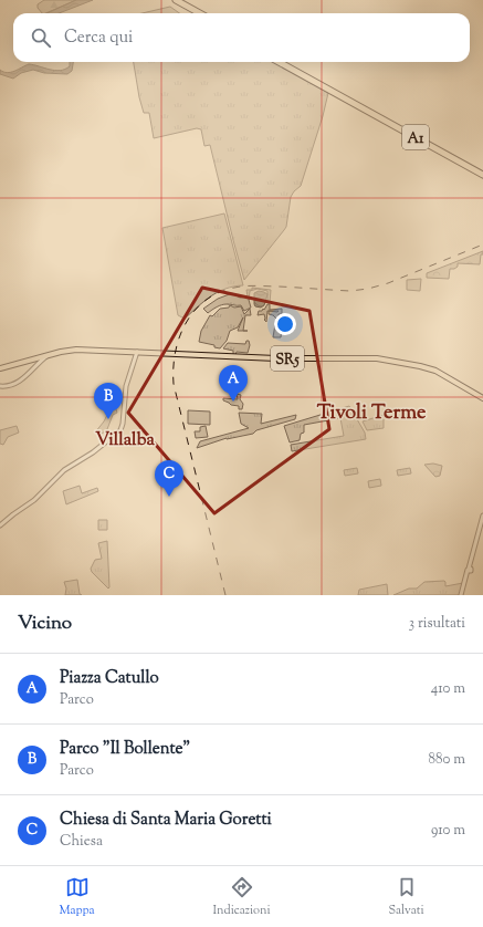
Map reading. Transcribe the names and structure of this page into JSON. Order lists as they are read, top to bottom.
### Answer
{
  "streets": {
    "highway": ["A1"],
    "main road": ["SR5"]
  },
  "districts": ["Tivoli Terme", "Villalba"],
  "page": {
    "search": "Cerca qui",
    "pins": ["A", "B", "C"],
    "heading": ["Vicino", "3 risultati"],
    "list": [
      {
        "mark": "A",
        "name": "Piazza Catullo",
        "note": "Parco",
        "value": "410 m"
      },
      {
        "mark": "B",
        "name": "Parco \"Il Bollente\"",
        "note": "Parco",
        "value": "880 m"
      },
      {
        "mark": "C",
        "name": "Chiesa di Santa Maria Goretti",
        "note": "Chiesa",
        "value": "910 m"
      }
    ],
    "nav": ["Mappa", "Indicazioni", "Salvati"]
  }
}
